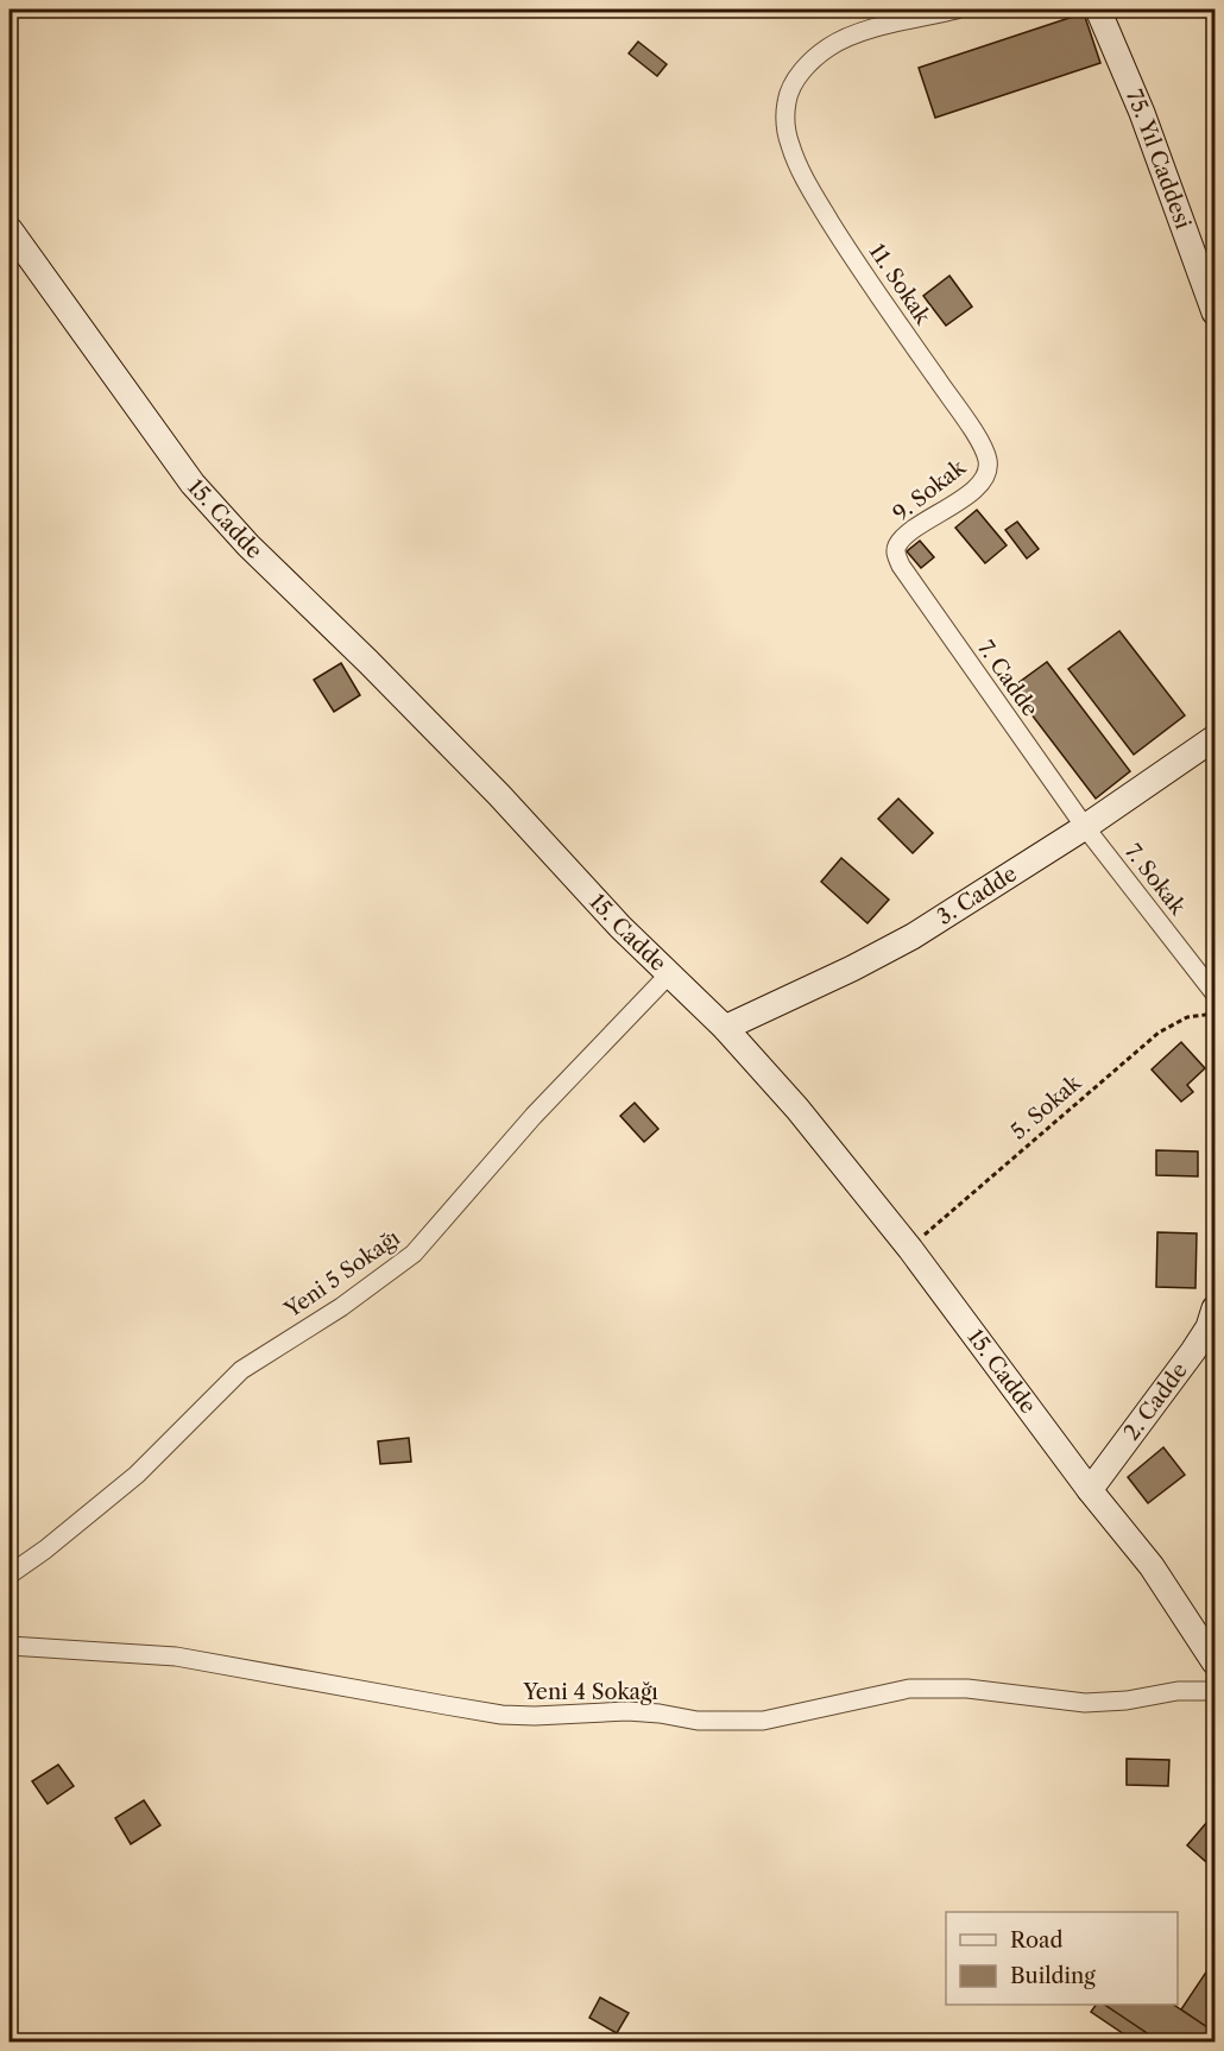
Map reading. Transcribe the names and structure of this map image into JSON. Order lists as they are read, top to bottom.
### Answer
{
  "streets": {
    "street": [
      "75. Yıl Caddesi",
      "11. Sokak",
      "9. Sokak",
      "15. Cadde",
      "7. Cadde",
      "7. Sokak",
      "3. Cadde",
      "Yeni 5 Sokağı",
      "2. Cadde",
      "Yeni 4 Sokağı"
    ],
    "path": ["5. Sokak"]
  },
  "crossings": [
    ["11. Sokak", "9. Sokak"],
    ["9. Sokak", "7. Cadde"],
    ["15. Cadde", "3. Cadde"],
    ["15. Cadde", "5. Sokak"],
    ["15. Cadde", "Yeni 5 Sokağı"],
    ["15. Cadde", "2. Cadde"],
    ["7. Cadde", "7. Sokak"],
    ["7. Cadde", "3. Cadde"],
    ["7. Sokak", "3. Cadde"]
  ],
  "legend": ["Road", "Building"]
}
